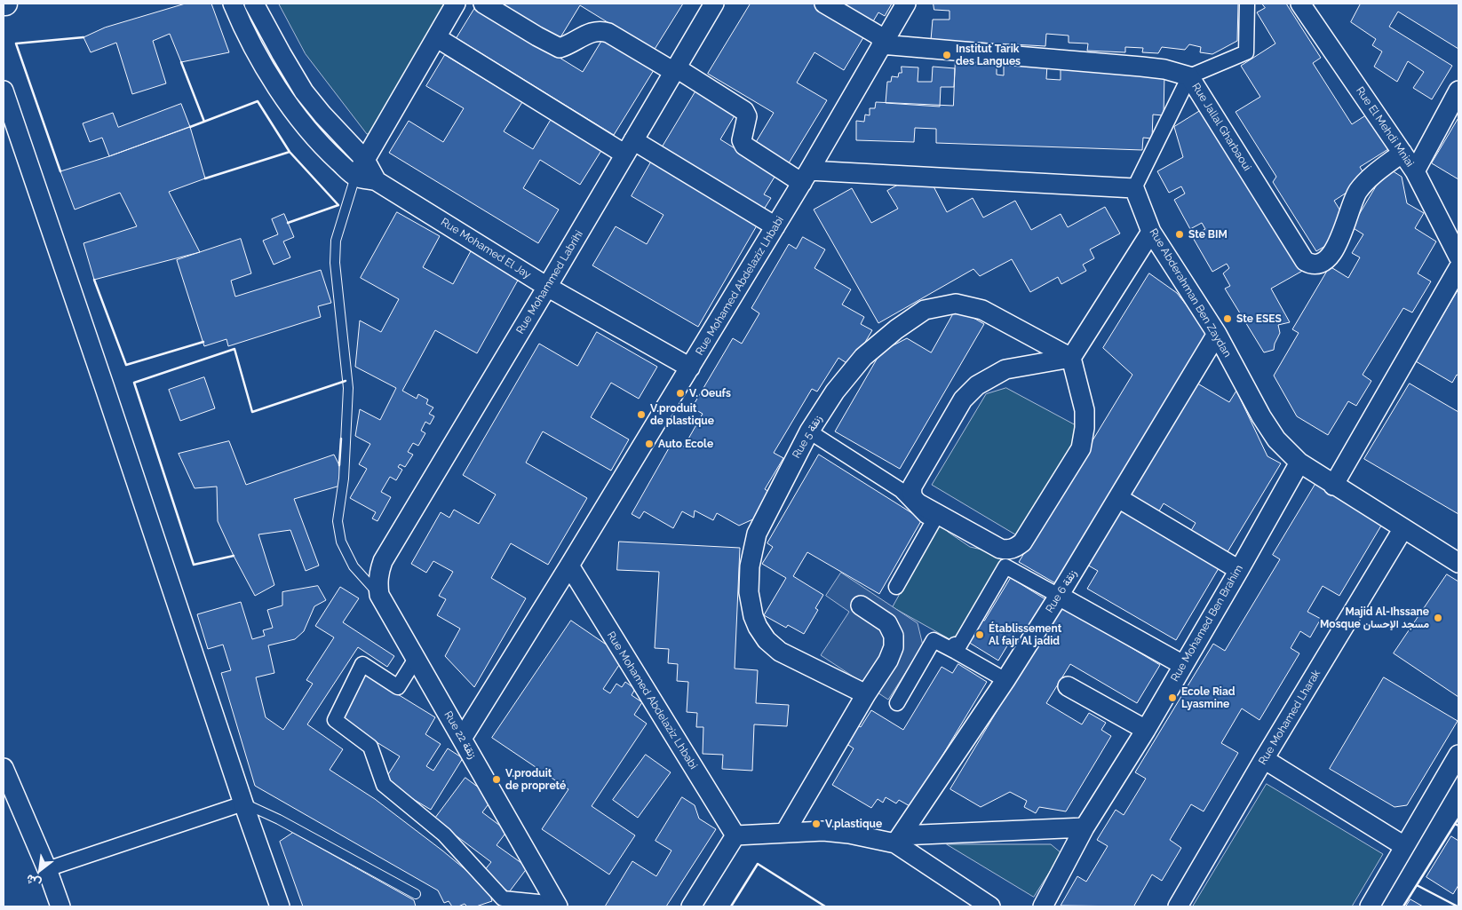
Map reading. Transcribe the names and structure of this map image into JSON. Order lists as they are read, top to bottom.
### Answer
{
  "streets": {
    "street": [
      "Rue Jallal Gharbaoui",
      "Rue El Mehdi Mniai",
      "Rue Mohamed El Jay",
      "Rue Mohammed Labrihi",
      "Rue Mohamed Abdelaziz Lhbabi",
      "Rue Abderahman Ben Zaydan",
      "Rue 5 زنقة",
      "Rue 6 زنقة",
      "Rue Mohamed Ben Brahim",
      "Rue Mohamed Lharak",
      "Rue 22 زنقة"
    ]
  },
  "crossings": [
    ["Rue Jallal Gharbaoui", "Rue El Mehdi Mniai"],
    ["Rue Jallal Gharbaoui", "Rue Mohamed Abdelaziz Lhbabi"],
    ["Rue Mohamed El Jay", "Rue Mohammed Labrihi"],
    ["Rue Mohamed El Jay", "Rue Mohamed Abdelaziz Lhbabi"],
    ["Rue Mohammed Labrihi", "Rue 22 زنقة"],
    ["Rue Mohamed Abdelaziz Lhbabi", "Rue 22 زنقة"],
    ["Rue Abderahman Ben Zaydan", "Rue 6 زنقة"],
    ["Rue Abderahman Ben Zaydan", "Rue Mohamed Ben Brahim"],
    ["Rue Abderahman Ben Zaydan", "Rue Mohamed Lharak"]
  ],
  "places": [
    "Institut Tarik des Langues",
    "Ste BIM",
    "Ste ESES",
    "V. Oeufs",
    "V.produit de plastique",
    "Auto Ecole",
    "Majid Al-Ihssane Mosque مسجد الإحسان",
    "Établissement Al fajr Al jadid",
    "Ecole Riad Lyasmine",
    "V.produit de propreté",
    "V.plastique"
  ],
  "north": "bottom left"
}
